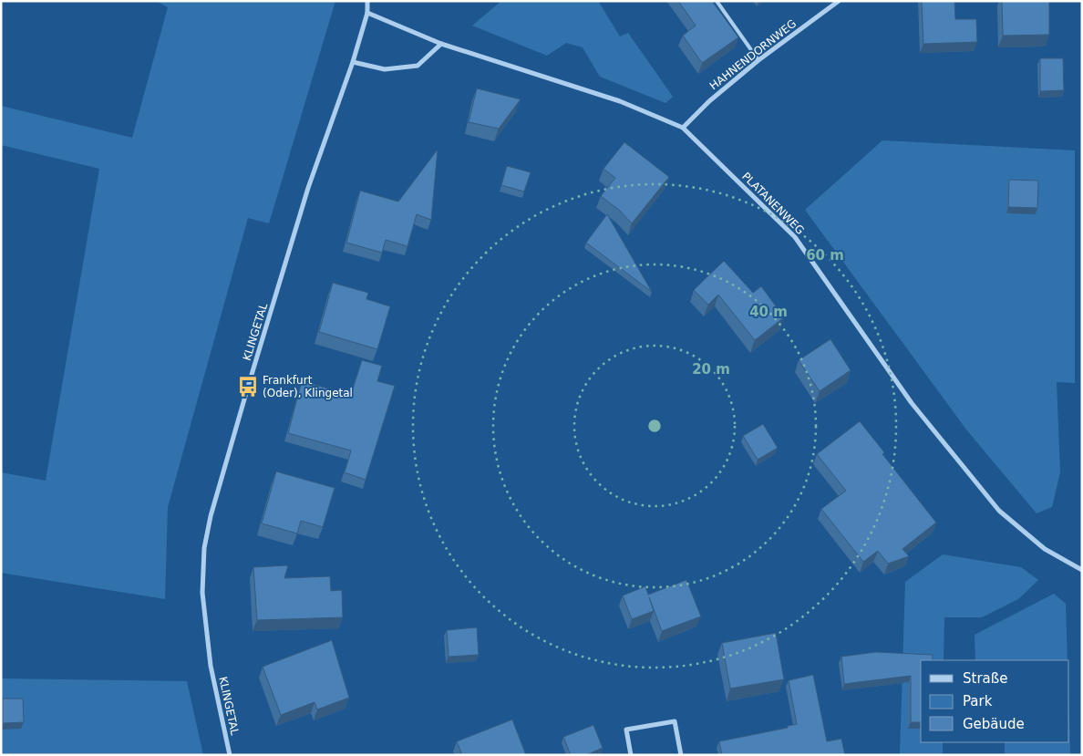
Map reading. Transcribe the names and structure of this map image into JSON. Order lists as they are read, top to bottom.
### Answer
{
  "streets": {
    "street": ["HAHNENDORNWEG", "PLATANENWEG", "KLINGETAL"]
  },
  "crossings": [
    ["HAHNENDORNWEG", "PLATANENWEG"],
    ["PLATANENWEG", "KLINGETAL"]
  ],
  "places": {
    "bus stop": ["Frankfurt (Oder), Klingetal"]
  },
  "legend": ["Straße", "Park", "Gebäude"],
  "rings": ["60 m", "40 m", "20 m"]
}
